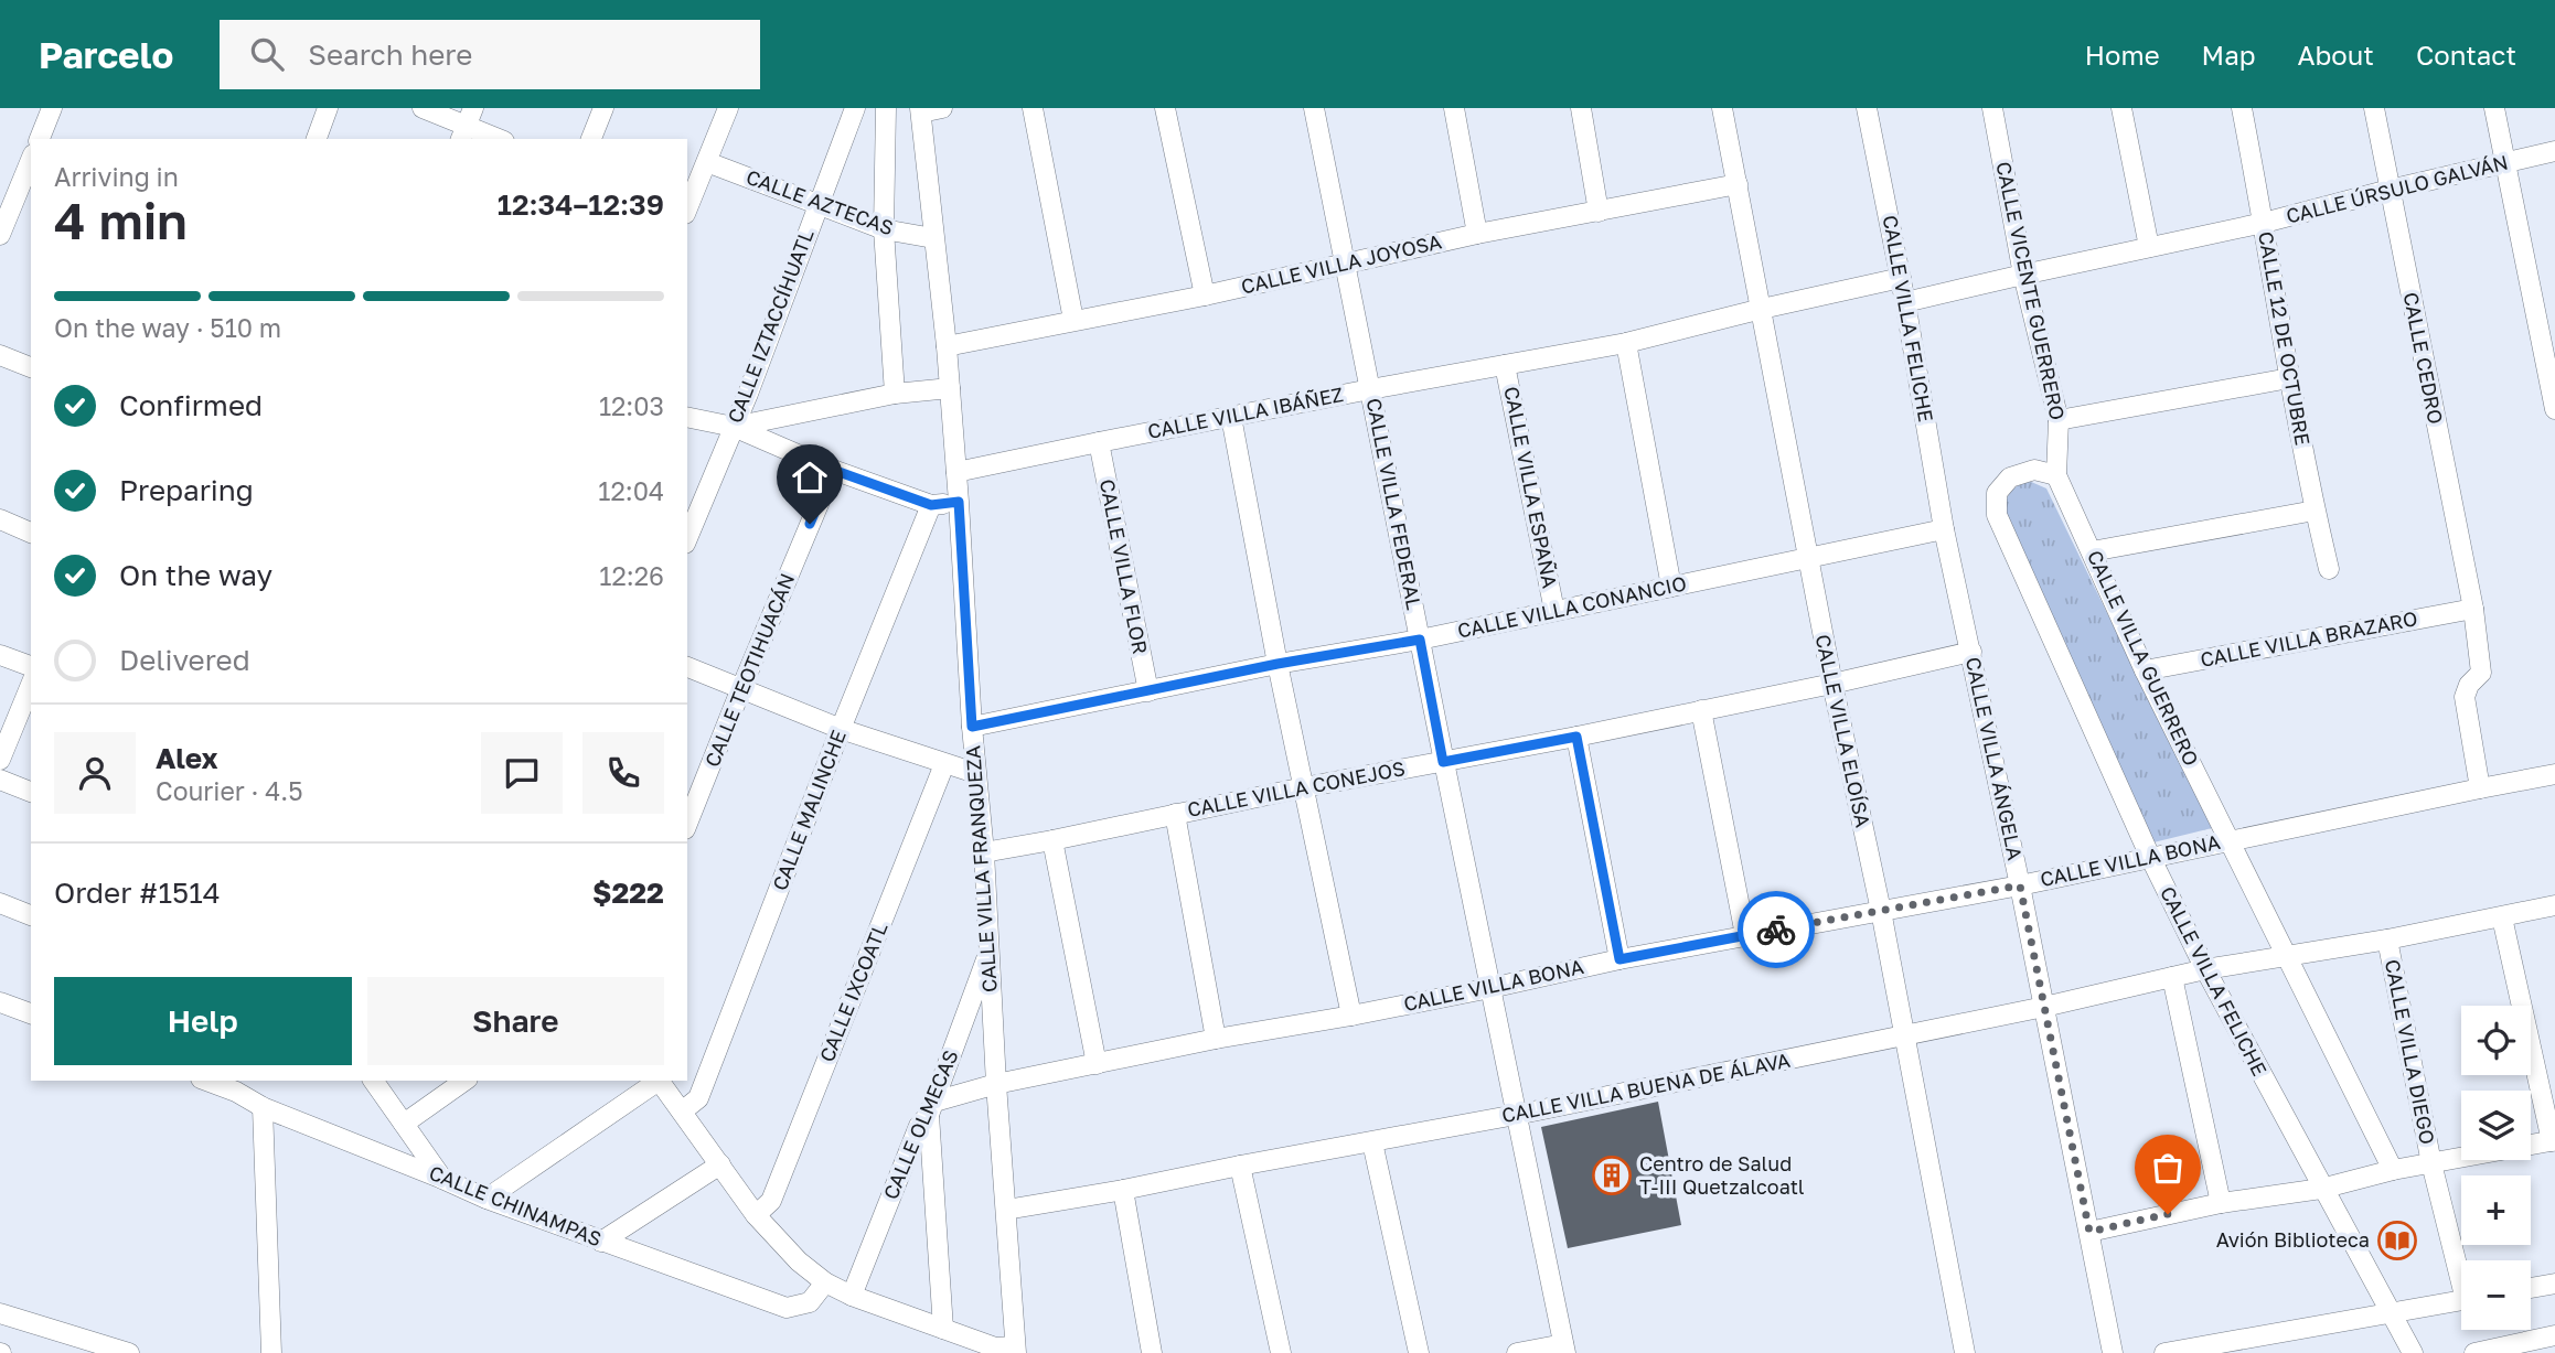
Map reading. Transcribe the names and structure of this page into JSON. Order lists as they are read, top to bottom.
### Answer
{
  "streets": {
    "street": [
      "CALLE ÚRSULO GALVÁN",
      "CALLE AZTECAS",
      "CALLE VILLA JOYOSA",
      "CALLE VICENTE GUERRERO",
      "CALLE VILLA FELICHE",
      "CALLE IZTACCÍHUATL",
      "CALLE 12 DE OCTUBRE",
      "CALLE CEDRO",
      "CALLE VILLA IBÁÑEZ",
      "CALLE VILLA ESPAÑA",
      "CALLE VILLA FEDERAL",
      "CALLE VILLA FLOR",
      "CALLE VILLA CONANCIO",
      "CALLE VILLA BRAZARO",
      "CALLE VILLA GUERRERO",
      "CALLE TEOTIHUACÁN",
      "CALLE VILLA ELOÍSA",
      "CALLE VILLA ÁNGELA",
      "CALLE VILLA CONEJOS",
      "CALLE MALINCHE",
      "CALLE VILLA BONA",
      "CALLE VILLA FRANQUEZA",
      "CALLE IXCOATL",
      "CALLE VILLA DIEGO",
      "CALLE VILLA BUENA DE ÁLAVA",
      "CALLE OLMECAS",
      "CALLE CHINAMPAS"
    ]
  },
  "crossings": [
    ["CALLE ÚRSULO GALVÁN", "CALLE VICENTE GUERRERO"],
    ["CALLE ÚRSULO GALVÁN", "CALLE VILLA FELICHE"],
    ["CALLE ÚRSULO GALVÁN", "CALLE 12 DE OCTUBRE"],
    ["CALLE ÚRSULO GALVÁN", "CALLE CEDRO"],
    ["CALLE AZTECAS", "CALLE IZTACCÍHUATL"],
    ["CALLE AZTECAS", "CALLE VILLA FRANQUEZA"],
    ["CALLE VILLA JOYOSA", "CALLE VILLA FEDERAL"],
    ["CALLE VILLA JOYOSA", "CALLE VILLA ELOÍSA"],
    ["CALLE VILLA JOYOSA", "CALLE VILLA FRANQUEZA"],
    ["CALLE VICENTE GUERRERO", "CALLE VILLA FELICHE"],
    ["CALLE VICENTE GUERRERO", "CALLE VILLA GUERRERO"],
    ["CALLE VILLA FELICHE", "CALLE VILLA CONANCIO"],
    ["CALLE VILLA FELICHE", "CALLE VILLA GUERRERO"],
    ["CALLE VILLA FELICHE", "CALLE VILLA ÁNGELA"],
    ["CALLE VILLA FELICHE", "CALLE VILLA BONA"],
    ["CALLE VILLA FELICHE", "CALLE VILLA BUENA DE ÁLAVA"],
    ["CALLE CEDRO", "CALLE VILLA BRAZARO"],
    ["CALLE CEDRO", "CALLE VILLA BONA"],
    ["CALLE VILLA IBÁÑEZ", "CALLE VILLA ESPAÑA"],
    ["CALLE VILLA IBÁÑEZ", "CALLE VILLA FEDERAL"],
    ["CALLE VILLA IBÁÑEZ", "CALLE VILLA FLOR"],
    ["CALLE VILLA IBÁÑEZ", "CALLE VILLA ELOÍSA"],
    ["CALLE VILLA IBÁÑEZ", "CALLE VILLA FRANQUEZA"],
    ["CALLE VILLA ESPAÑA", "CALLE VILLA CONANCIO"],
    ["CALLE VILLA FEDERAL", "CALLE VILLA CONANCIO"],
    ["CALLE VILLA FEDERAL", "CALLE VILLA CONEJOS"],
    ["CALLE VILLA FEDERAL", "CALLE VILLA BONA"],
    ["CALLE VILLA FEDERAL", "CALLE VILLA BUENA DE ÁLAVA"],
    ["CALLE VILLA FLOR", "CALLE VILLA CONANCIO"],
    ["CALLE VILLA CONANCIO", "CALLE VILLA ELOÍSA"],
    ["CALLE VILLA CONANCIO", "CALLE VILLA ÁNGELA"],
    ["CALLE VILLA CONANCIO", "CALLE VILLA FRANQUEZA"],
    ["CALLE VILLA BRAZARO", "CALLE VILLA GUERRERO"],
    ["CALLE VILLA GUERRERO", "CALLE VILLA BONA"],
    ["CALLE VILLA ELOÍSA", "CALLE VILLA CONEJOS"],
    ["CALLE VILLA ELOÍSA", "CALLE VILLA BONA"],
    ["CALLE VILLA ELOÍSA", "CALLE VILLA BUENA DE ÁLAVA"],
    ["CALLE VILLA ÁNGELA", "CALLE VILLA CONEJOS"],
    ["CALLE VILLA ÁNGELA", "CALLE VILLA BONA"],
    ["CALLE VILLA ÁNGELA", "CALLE VILLA BUENA DE ÁLAVA"],
    ["CALLE VILLA CONEJOS", "CALLE VILLA FRANQUEZA"],
    ["CALLE VILLA BONA", "CALLE VILLA FRANQUEZA"],
    ["CALLE VILLA BONA", "CALLE OLMECAS"],
    ["CALLE VILLA FRANQUEZA", "CALLE VILLA BUENA DE ÁLAVA"],
    ["CALLE VILLA FRANQUEZA", "CALLE OLMECAS"],
    ["CALLE VILLA DIEGO", "CALLE VILLA BUENA DE ÁLAVA"]
  ],
  "places": {
    "building": ["Centro de Salud T-III Quetzalcoatl"],
    "library": ["Avión Biblioteca"]
  },
  "page": {
    "header": "Parcelo",
    "search": "Search here",
    "nav": [
      "Home",
      "Map",
      "About",
      "Contact"
    ],
    "heading": ["4 min", "Arriving in", "12:34–12:39"],
    "panel": [
      "Alex",
      "Courier · 4.5",
      "Order #1514",
      "$222"
    ],
    "bar": "On the way · 510 m",
    "list": [
      ["Confirmed", "12:03"],
      ["Preparing", "12:04"],
      ["On the way", "12:26"],
      "Delivered"
    ],
    "buttons": ["Help", "Share"],
    "map_buttons": ["+", "−"]
  }
}
